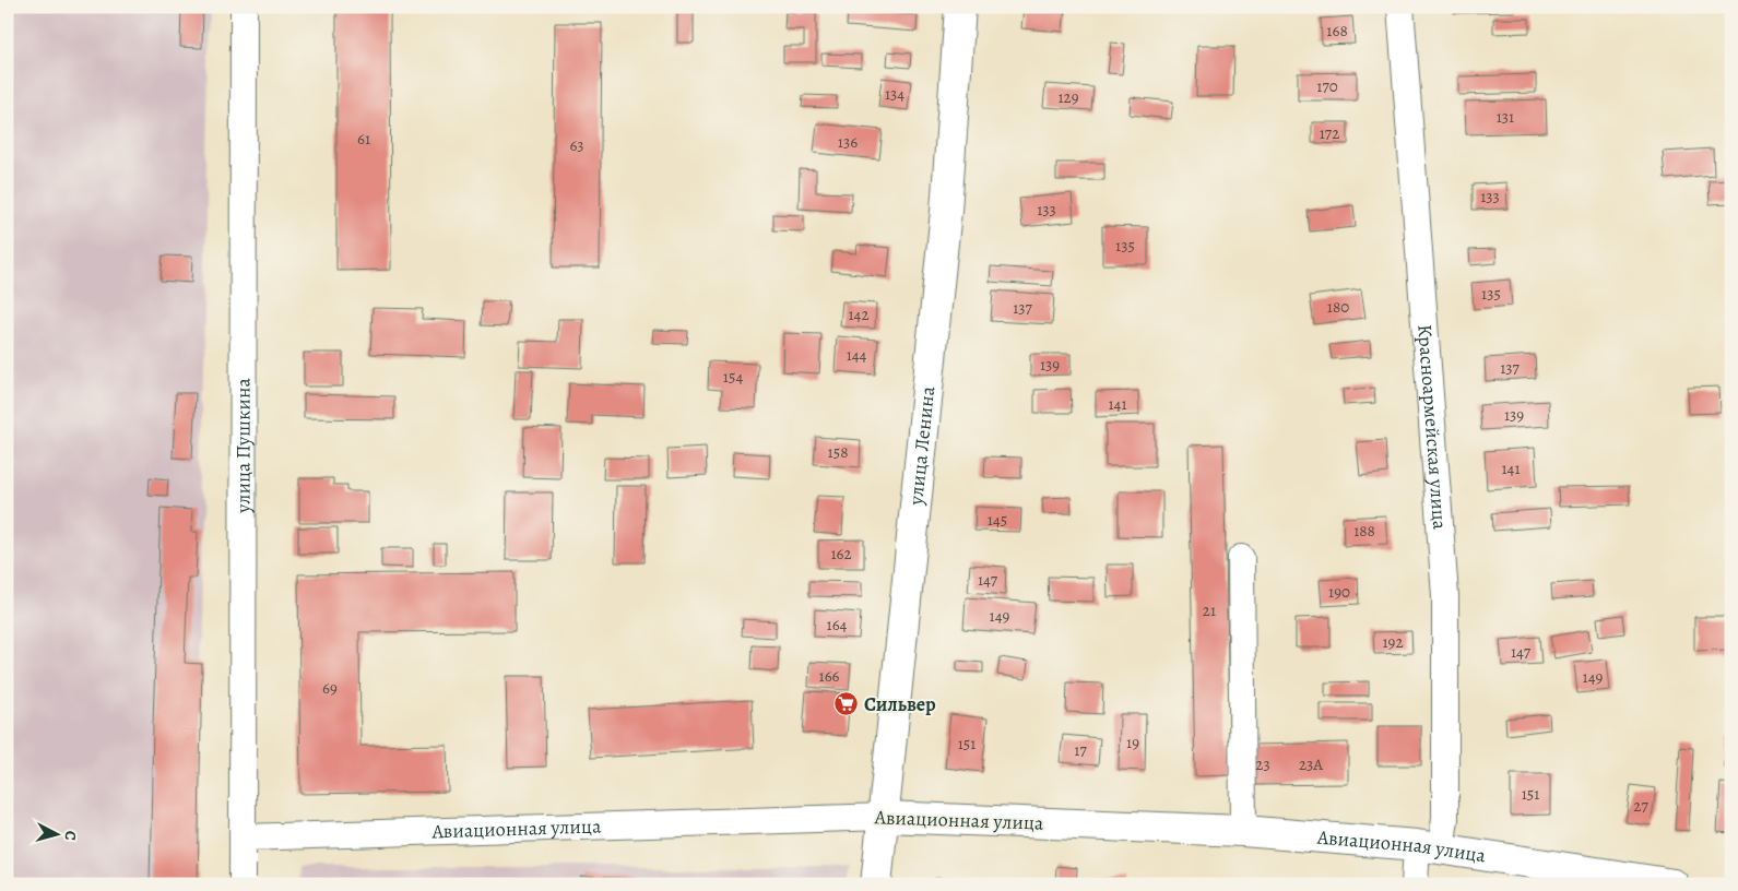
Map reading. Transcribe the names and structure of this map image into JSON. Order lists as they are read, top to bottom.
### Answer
{
  "streets": {
    "main road": ["улица Ленина", "Авиационная улица"],
    "street": ["Красноармейская улица", "улица Пушкина"]
  },
  "crossings": [
    ["Красноармейская улица", "Авиационная улица"],
    ["улица Пушкина", "Авиационная улица"],
    ["улица Ленина", "Авиационная улица"]
  ],
  "places": {
    "supermarket": ["Сильвер"]
  },
  "house_numbers": [
    "168",
    "170",
    "134",
    "129",
    "131",
    "172",
    "61",
    "136",
    "63",
    "133",
    "133",
    "135",
    "135",
    "180",
    "137",
    "142",
    "144",
    "139",
    "137",
    "154",
    "141",
    "139",
    "158",
    "141",
    "145",
    "188",
    "162",
    "147",
    "190",
    "21",
    "149",
    "164",
    "192",
    "147",
    "166",
    "149",
    "69",
    "19",
    "151",
    "17",
    "23",
    "23А",
    "151",
    "27"
  ],
  "north": "right"
}
